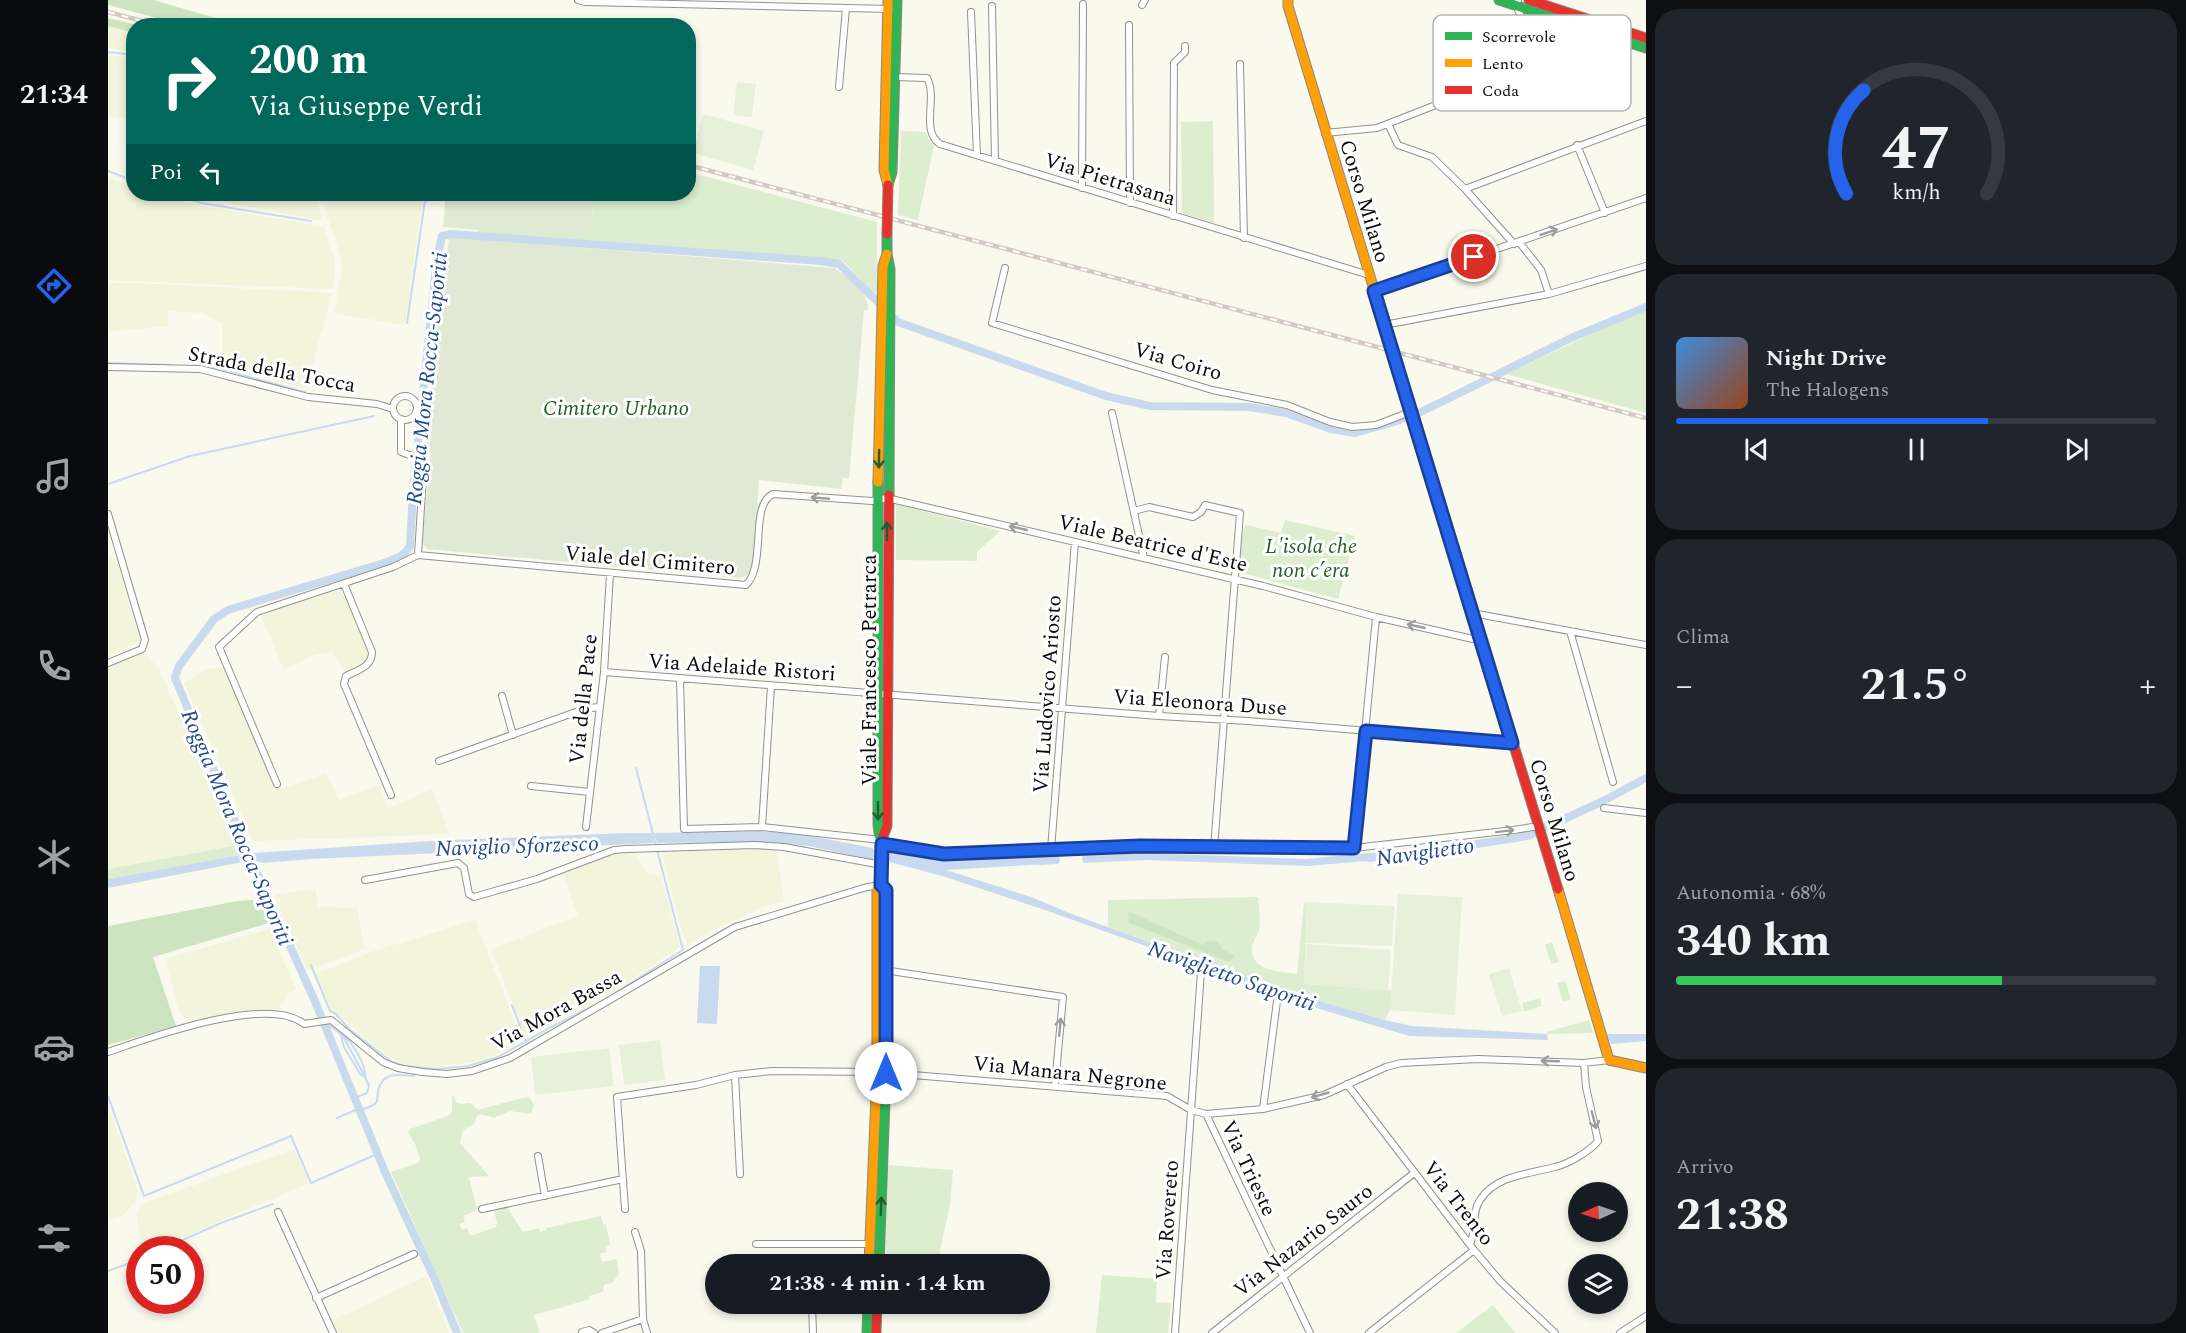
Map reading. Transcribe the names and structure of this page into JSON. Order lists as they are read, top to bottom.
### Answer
{
  "streets": {
    "main road": ["Corso Milano", "Viale Francesco Petrarca"],
    "street": [
      "Via Pietrasana",
      "Via Coiro",
      "Strada della Tocca",
      "Viale Beatrice d'Este",
      "Viale del Cimitero",
      "Via Adelaide Ristori",
      "Via Ludovico Ariosto",
      "Via della Pace",
      "Via Eleonora Duse",
      "Via Mora Bassa",
      "Via Manara Negrone",
      "Via Trieste",
      "Via Trento",
      "Via Rovereto",
      "Via Nazario Sauro"
    ]
  },
  "crossings": [
    ["Via Pietrasana", "Corso Milano"],
    ["Corso Milano", "Via Coiro"],
    ["Corso Milano", "Viale Beatrice d'Este"],
    ["Corso Milano", "Via Eleonora Duse"],
    ["Corso Milano", "Via Manara Negrone"],
    ["Viale Beatrice d'Este", "Viale del Cimitero"],
    ["Viale Beatrice d'Este", "Viale Francesco Petrarca"],
    ["Viale Beatrice d'Este", "Via Ludovico Ariosto"],
    ["Viale del Cimitero", "Viale Francesco Petrarca"],
    ["Viale del Cimitero", "Via della Pace"],
    ["Via Adelaide Ristori", "Viale Francesco Petrarca"],
    ["Via Adelaide Ristori", "Via della Pace"],
    ["Via Adelaide Ristori", "Via Eleonora Duse"],
    ["Viale Francesco Petrarca", "Via Eleonora Duse"],
    ["Viale Francesco Petrarca", "Via Mora Bassa"],
    ["Viale Francesco Petrarca", "Via Manara Negrone"],
    ["Via Ludovico Ariosto", "Via Eleonora Duse"],
    ["Via Manara Negrone", "Via Trieste"],
    ["Via Manara Negrone", "Via Trento"],
    ["Via Manara Negrone", "Via Rovereto"],
    ["Via Trieste", "Via Nazario Sauro"],
    ["Via Trento", "Via Nazario Sauro"]
  ],
  "one_way": ["Viale Beatrice d'Este", "Viale del Cimitero"],
  "water": [
    "Roggia Mora Rocca-Saporiti",
    "Naviglio Sforzesco",
    "Naviglietto",
    "Naviglietto Saporiti"
  ],
  "parks": ["Cimitero Urbano", "L'isola che non c’era"],
  "legend": ["Scorrevole", "Lento", "Coda"],
  "north": "left",
  "page": {
    "tabs": "21:34",
    "turn": ["200 m", "Via Giuseppe Verdi"],
    "then": "Poi",
    "song": ["Night Drive", "The Halogens"],
    "tile": [
      "Clima",
      ["Autonomia · 68%", "340 km"],
      ["Arrivo", "21:38"]
    ],
    "heat": ["−", "21.5°", "+"],
    "limit": "50",
    "trip": "21:38 · 4 min · 1.4 km",
    "gauge": ["47", "km/h"]
  }
}
